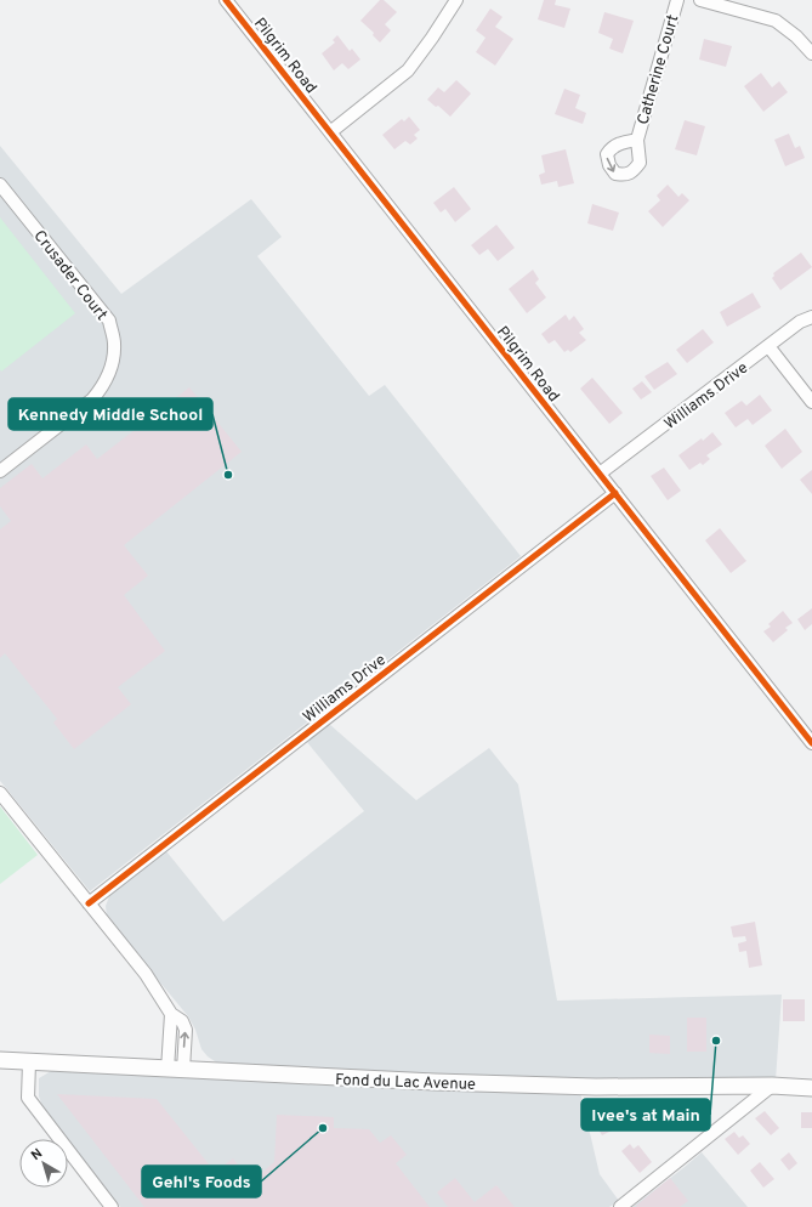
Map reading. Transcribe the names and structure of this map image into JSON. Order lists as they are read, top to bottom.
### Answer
{
  "streets": {
    "main road": ["Fond du Lac Avenue"],
    "street": [
      "Pilgrim Road",
      "Catherine Court",
      "Crusader Court",
      "Williams Drive"
    ]
  },
  "crossings": [
    ["Pilgrim Road", "Williams Drive"]
  ],
  "places": ["Kennedy Middle School", "Ivee's at Main", "Gehl's Foods"],
  "north": "top left"
}
